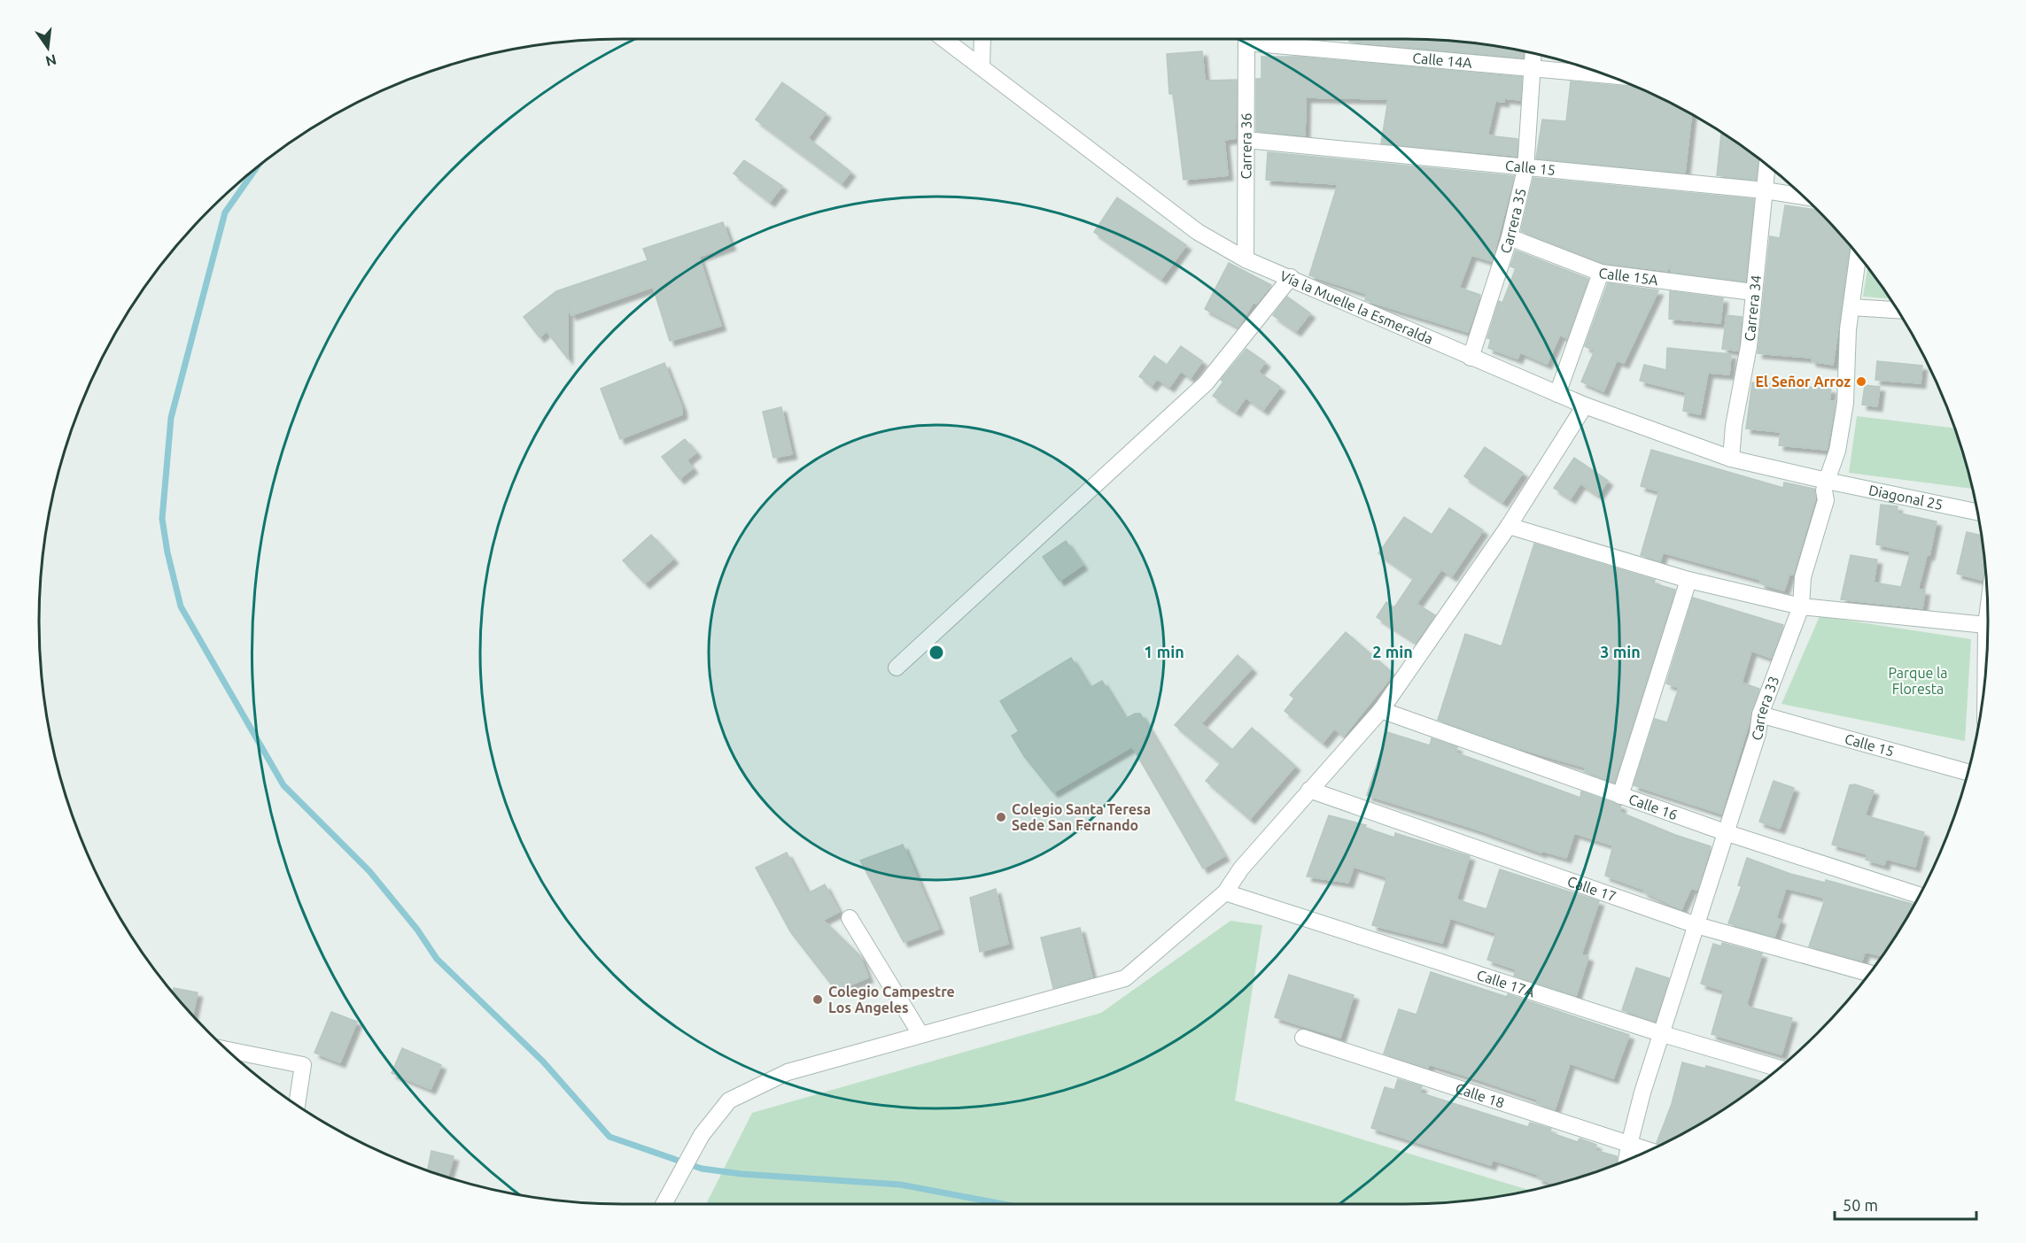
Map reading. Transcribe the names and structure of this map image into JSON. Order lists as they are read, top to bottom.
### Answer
{
  "streets": {
    "street": [
      "Calle 14A",
      "Carrera 36",
      "Calle 15",
      "Carrera 35",
      "Calle 15A",
      "Vía la Muelle la Esmeralda",
      "Carrera 34",
      "Diagonal 25",
      "Carrera 33",
      "Calle 16",
      "Calle 17",
      "Calle 17A",
      "Calle 18"
    ]
  },
  "crossings": [
    ["Calle 14A", "Carrera 35"],
    ["Carrera 36", "Calle 15"],
    ["Carrera 36", "Vía la Muelle la Esmeralda"],
    ["Calle 15", "Carrera 35"],
    ["Calle 15", "Carrera 34"],
    ["Calle 15", "Carrera 33"],
    ["Carrera 35", "Calle 15A"],
    ["Carrera 35", "Vía la Muelle la Esmeralda"],
    ["Calle 15A", "Carrera 34"],
    ["Vía la Muelle la Esmeralda", "Carrera 34"],
    ["Vía la Muelle la Esmeralda", "Diagonal 25"],
    ["Vía la Muelle la Esmeralda", "Carrera 33"],
    ["Diagonal 25", "Carrera 33"],
    ["Carrera 33", "Calle 16"],
    ["Carrera 33", "Calle 17"],
    ["Carrera 33", "Calle 17A"],
    ["Carrera 33", "Calle 18"]
  ],
  "parks": ["Parque la Floresta"],
  "places": ["El Señor Arroz", "Colegio Santa Teresa Sede San Fernando", "Colegio Campestre Los Angeles"],
  "scale_bar": "50 m",
  "north": "bottom",
  "rings": ["1 min", "2 min", "3 min"]
}
